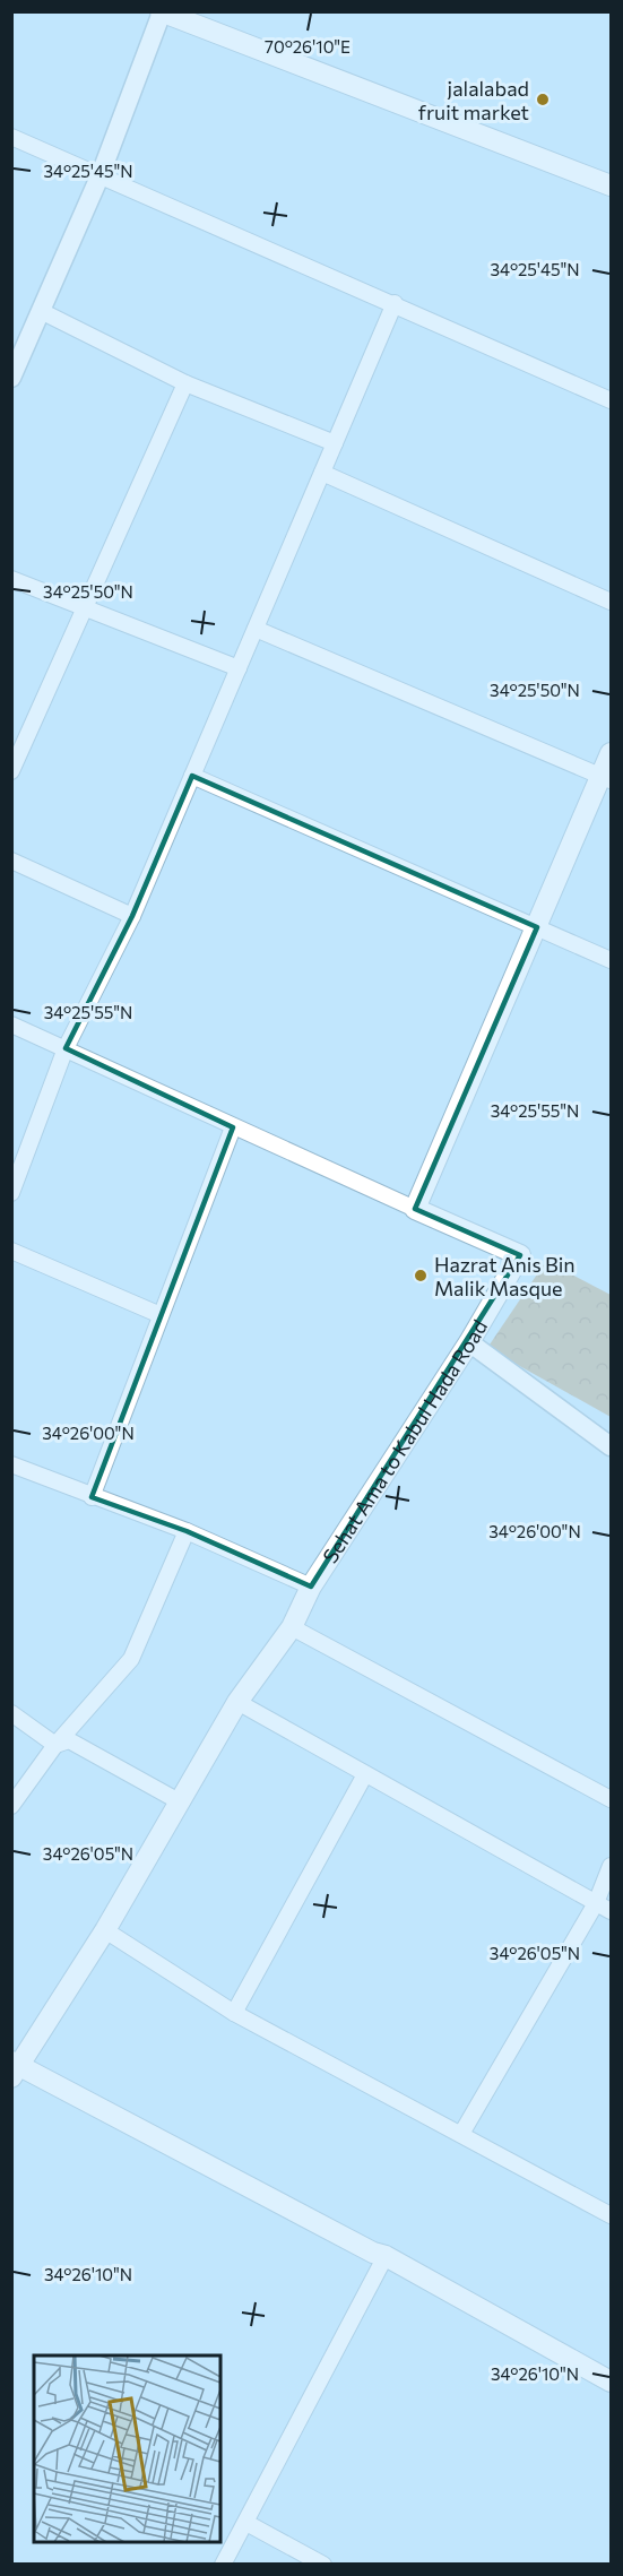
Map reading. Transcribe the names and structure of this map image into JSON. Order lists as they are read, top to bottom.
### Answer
{
  "streets": {
    "main road": ["Sehat Ama to Kabul Hada Road"]
  },
  "places": ["jalalabad fruit market", "Hazrat Anis Bin Malik Masque"],
  "coordinates": [
    "70°26'10\"E",
    "34°25'45\"N",
    "34°25'50\"N",
    "34°25'55\"N",
    "34°26'00\"N",
    "34°26'05\"N",
    "34°26'10\"N"
  ]
}
